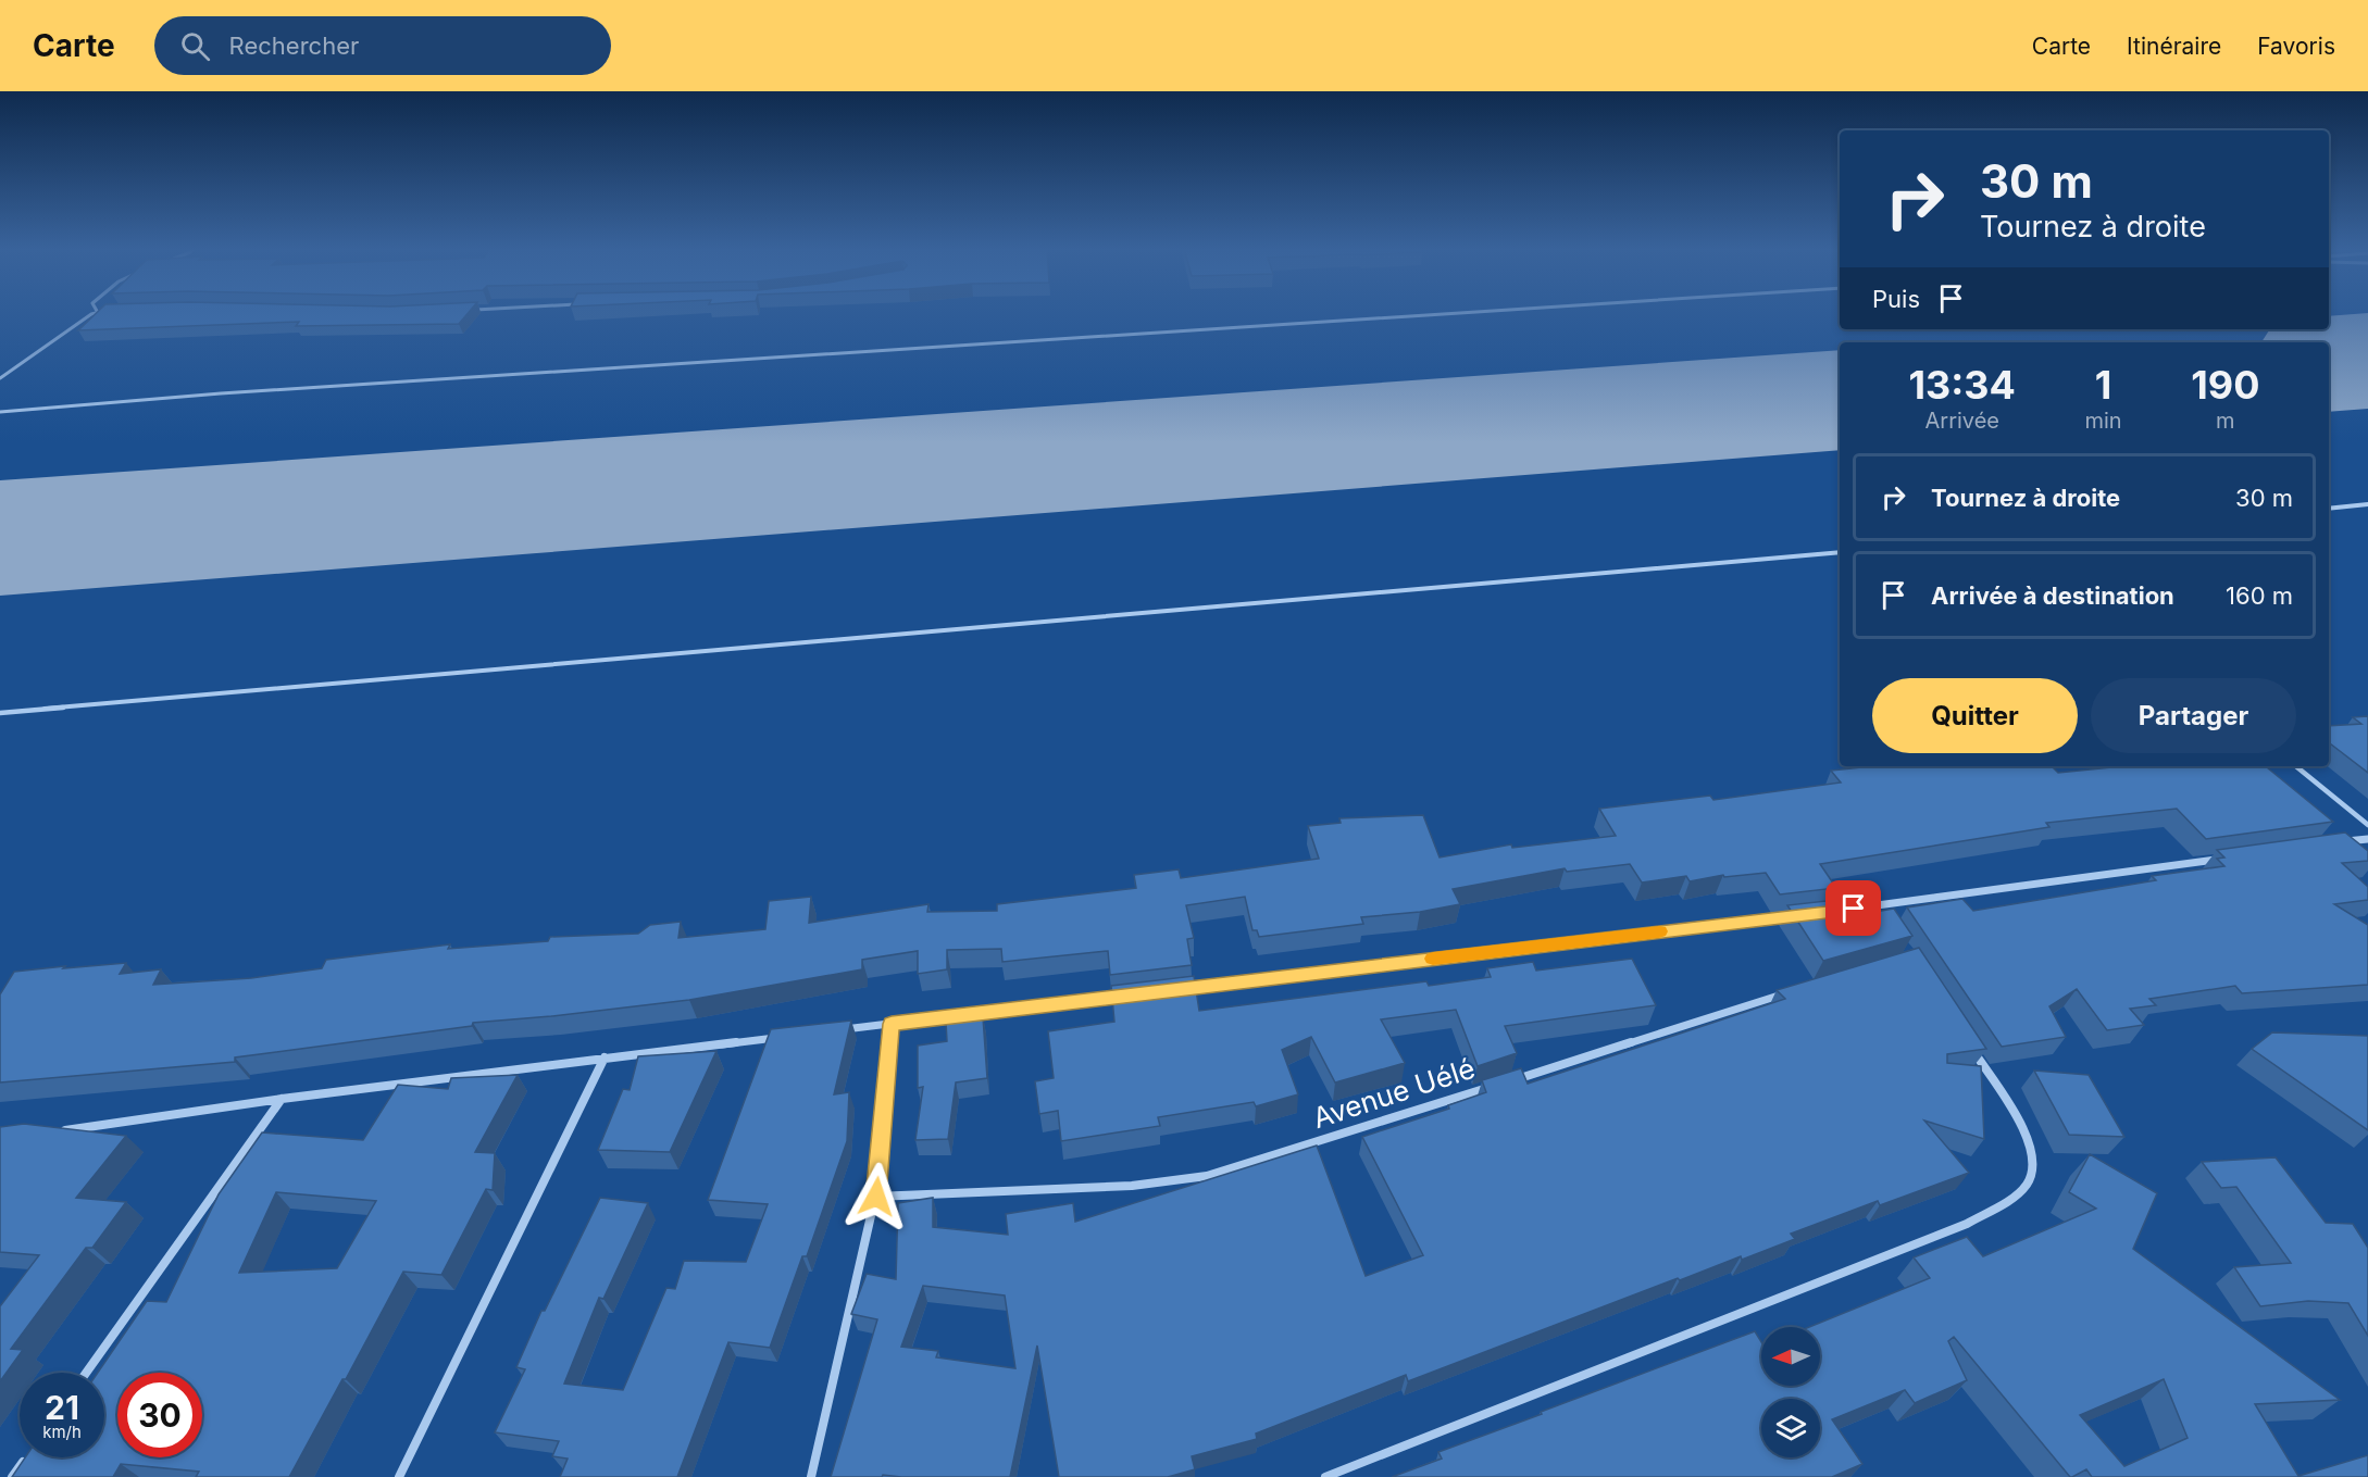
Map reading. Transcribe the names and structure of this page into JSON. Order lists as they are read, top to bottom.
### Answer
{
  "streets": {
    "street": ["Avenue Uélé"]
  },
  "north": "left",
  "page": {
    "header": "Carte",
    "search": "Rechercher",
    "nav": ["Carte", "Itinéraire", "Favoris"],
    "turn": ["30 m", "Tournez à droite"],
    "then": "Puis",
    "eta": [
      "13:34",
      "Arrivée",
      "1",
      "min",
      "190",
      "m"
    ],
    "list": [
      {
        "name": "Tournez à droite",
        "value": "30 m"
      },
      {
        "name": "Arrivée à destination",
        "value": "160 m"
      }
    ],
    "buttons": ["Quitter", "Partager"],
    "speed": "21 km/h",
    "limit": "30"
  }
}
